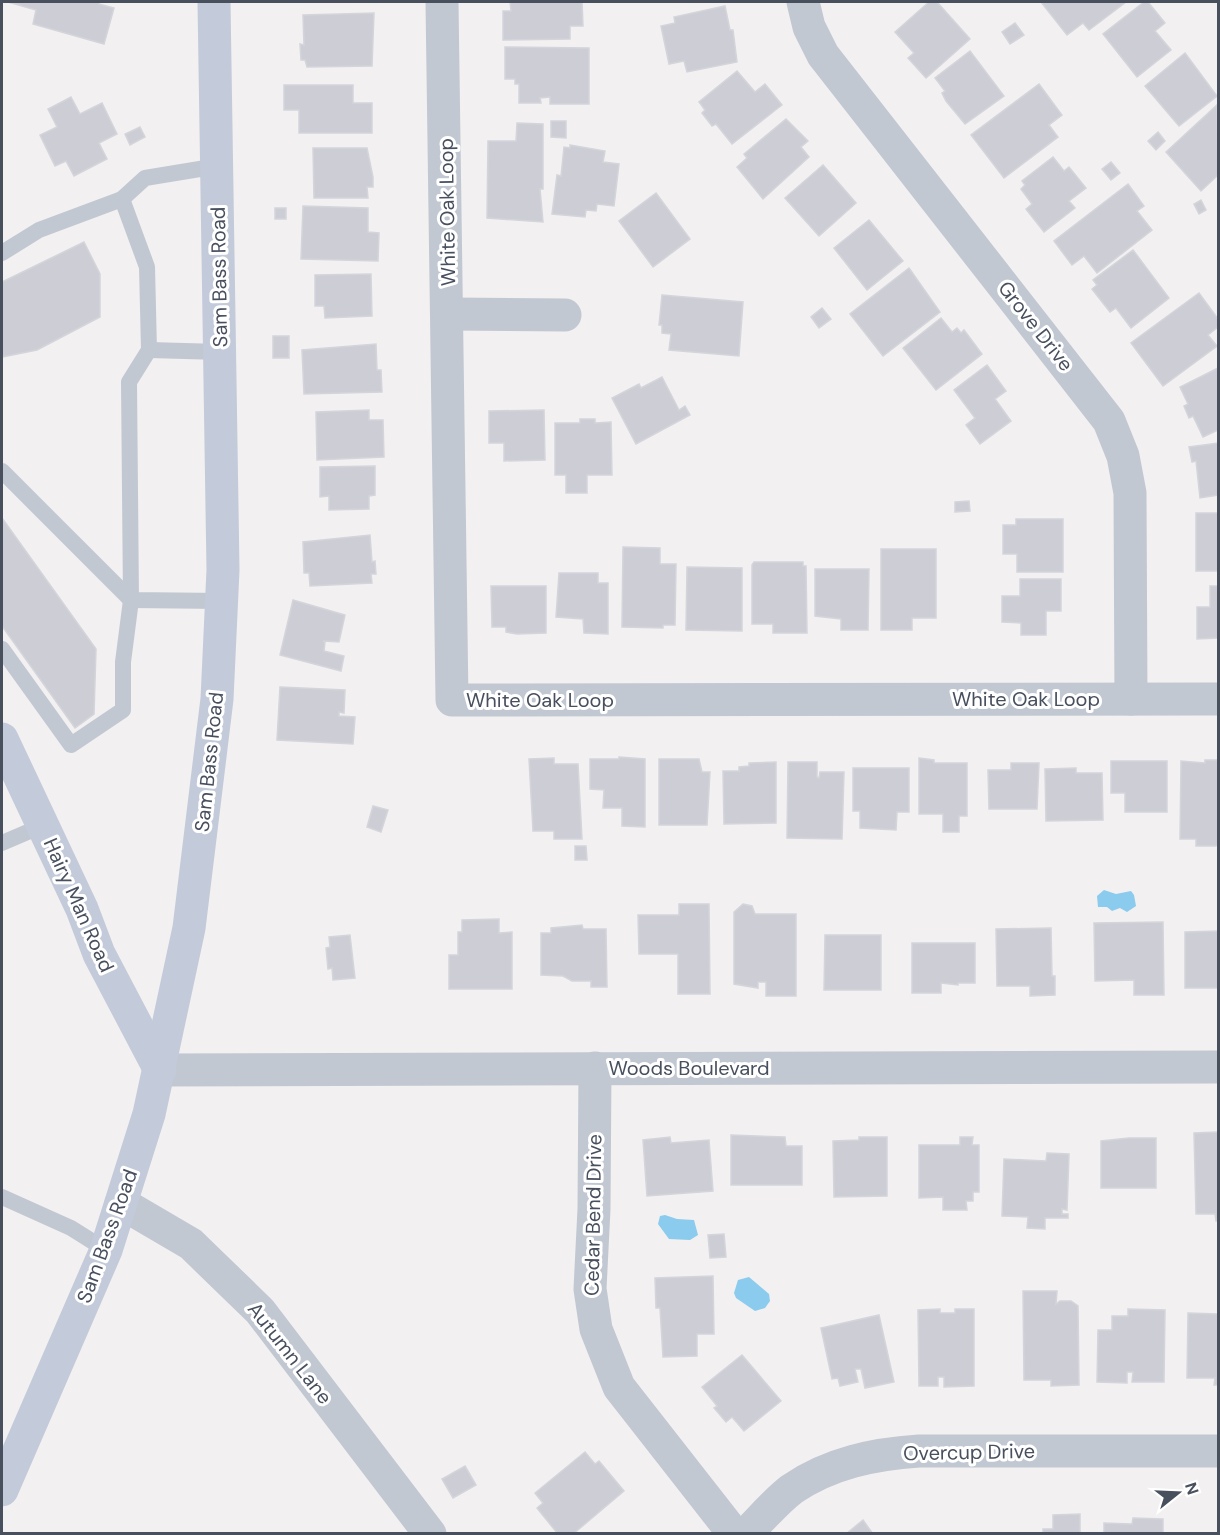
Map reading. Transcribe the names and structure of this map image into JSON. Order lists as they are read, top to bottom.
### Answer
{
  "streets": {
    "main road": ["Sam Bass Road", "Hairy Man Road"],
    "street": [
      "White Oak Loop",
      "Grove Drive",
      "Woods Boulevard",
      "Cedar Bend Drive",
      "Autumn Lane",
      "Overcup Drive"
    ]
  },
  "crossings": [
    ["White Oak Loop", "Grove Drive"],
    ["Sam Bass Road", "Hairy Man Road"],
    ["Sam Bass Road", "Woods Boulevard"],
    ["Sam Bass Road", "Autumn Lane"],
    ["Hairy Man Road", "Woods Boulevard"],
    ["Woods Boulevard", "Cedar Bend Drive"]
  ],
  "north": "right"
}
